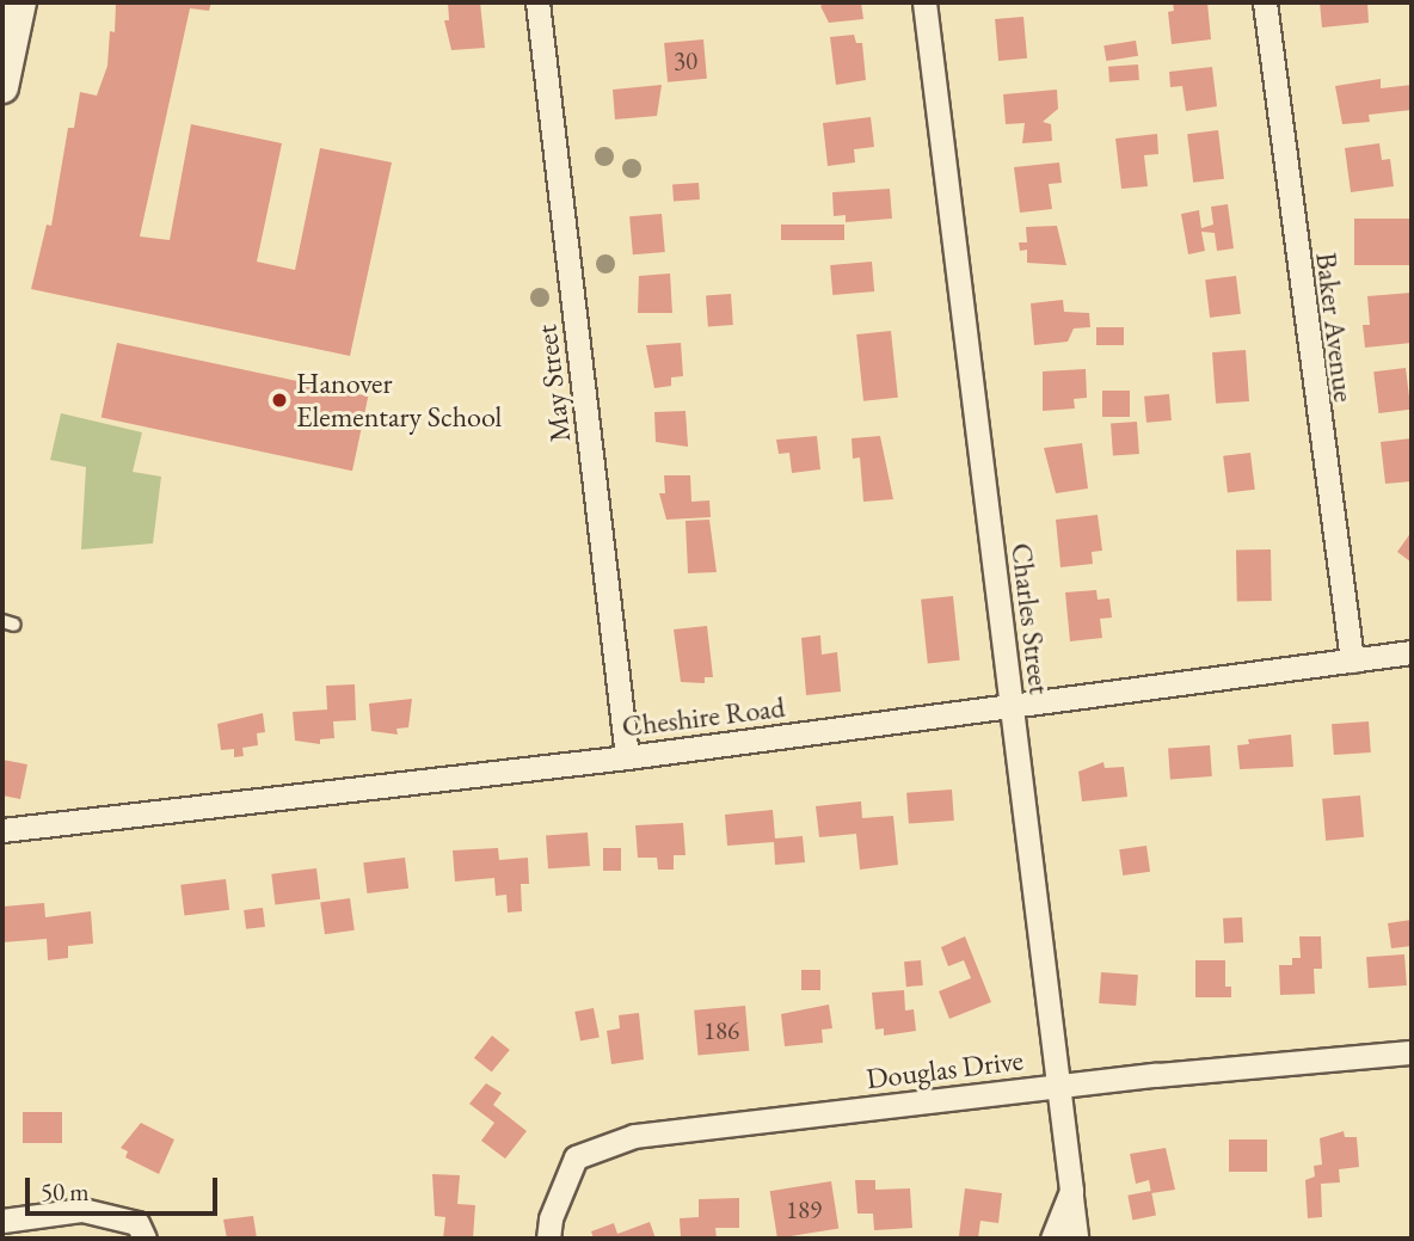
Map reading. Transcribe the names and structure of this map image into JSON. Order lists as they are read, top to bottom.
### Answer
{
  "streets": {
    "street": [
      "Baker Avenue",
      "May Street",
      "Charles Street",
      "Cheshire Road",
      "Douglas Drive"
    ]
  },
  "crossings": [
    ["Baker Avenue", "Cheshire Road"],
    ["May Street", "Cheshire Road"],
    ["Charles Street", "Cheshire Road"],
    ["Charles Street", "Douglas Drive"]
  ],
  "places": ["Hanover Elementary School"],
  "house_numbers": ["30", "186", "189"],
  "scale_bar": "50 m"
}
